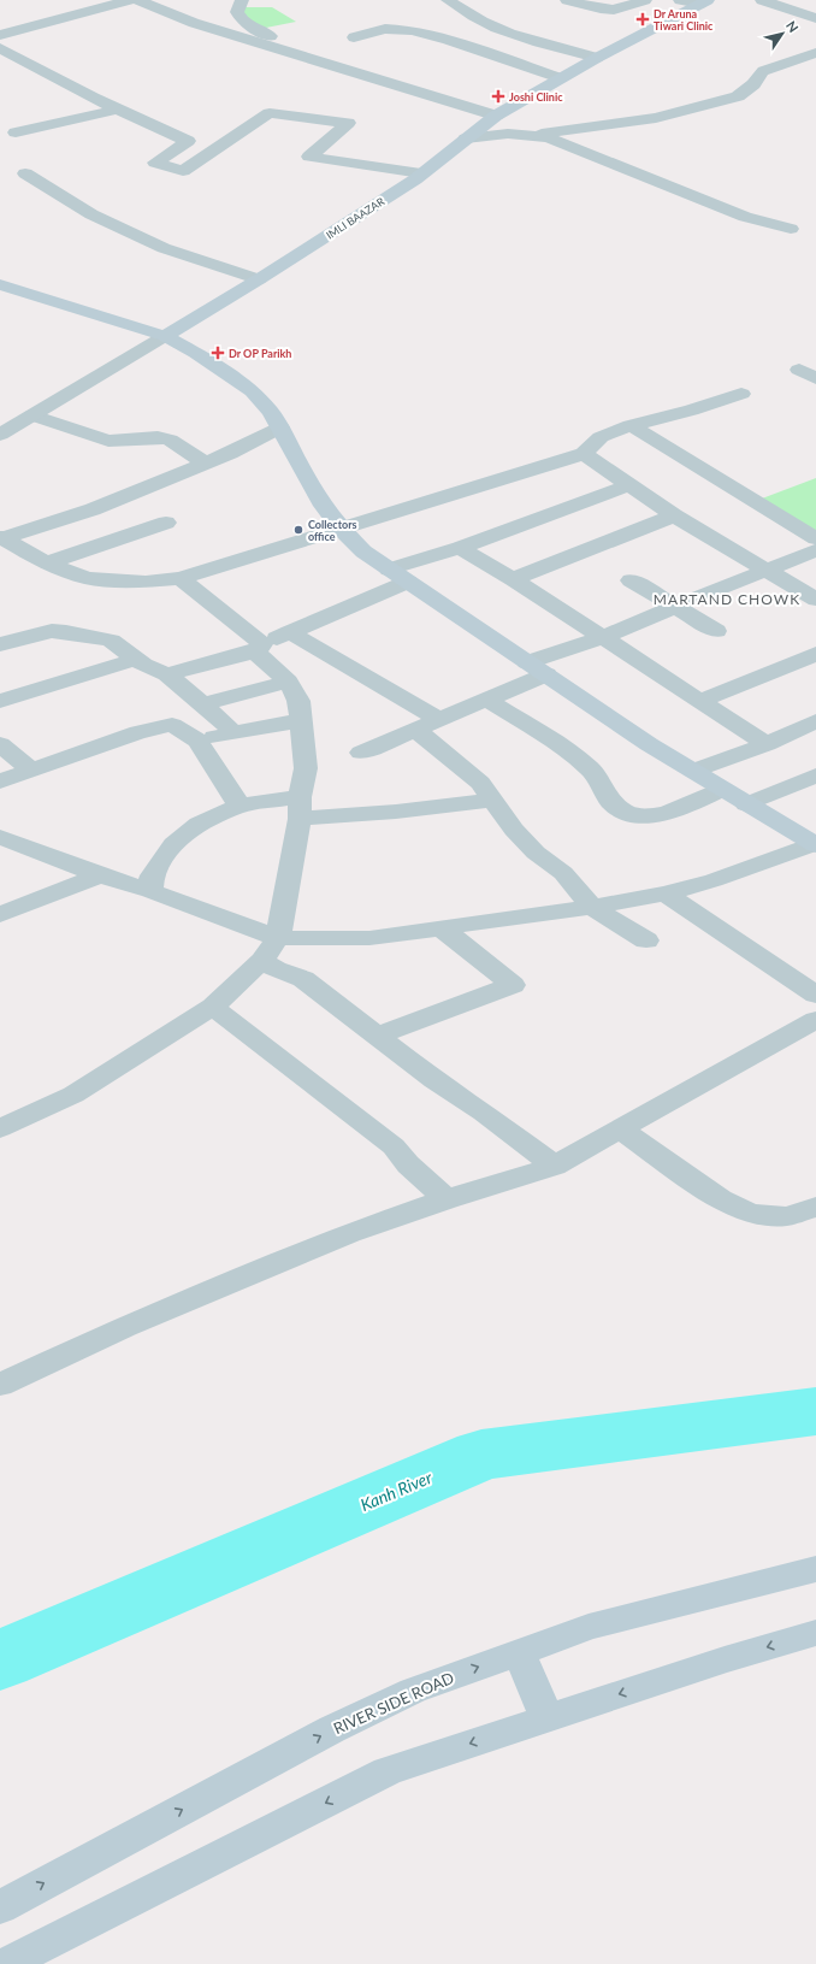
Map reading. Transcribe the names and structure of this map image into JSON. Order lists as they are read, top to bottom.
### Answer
{
  "streets": {
    "main road": ["IMLI BAAZAR", "RIVER SIDE ROAD"]
  },
  "districts": ["MARTAND CHOWK"],
  "water": ["Kanh River"],
  "places": {
    "health": ["Dr Aruna Tiwari Clinic", "Joshi Clinic", "Dr OP Parikh"],
    "other": ["Collectors office"]
  },
  "north": "top right"
}
